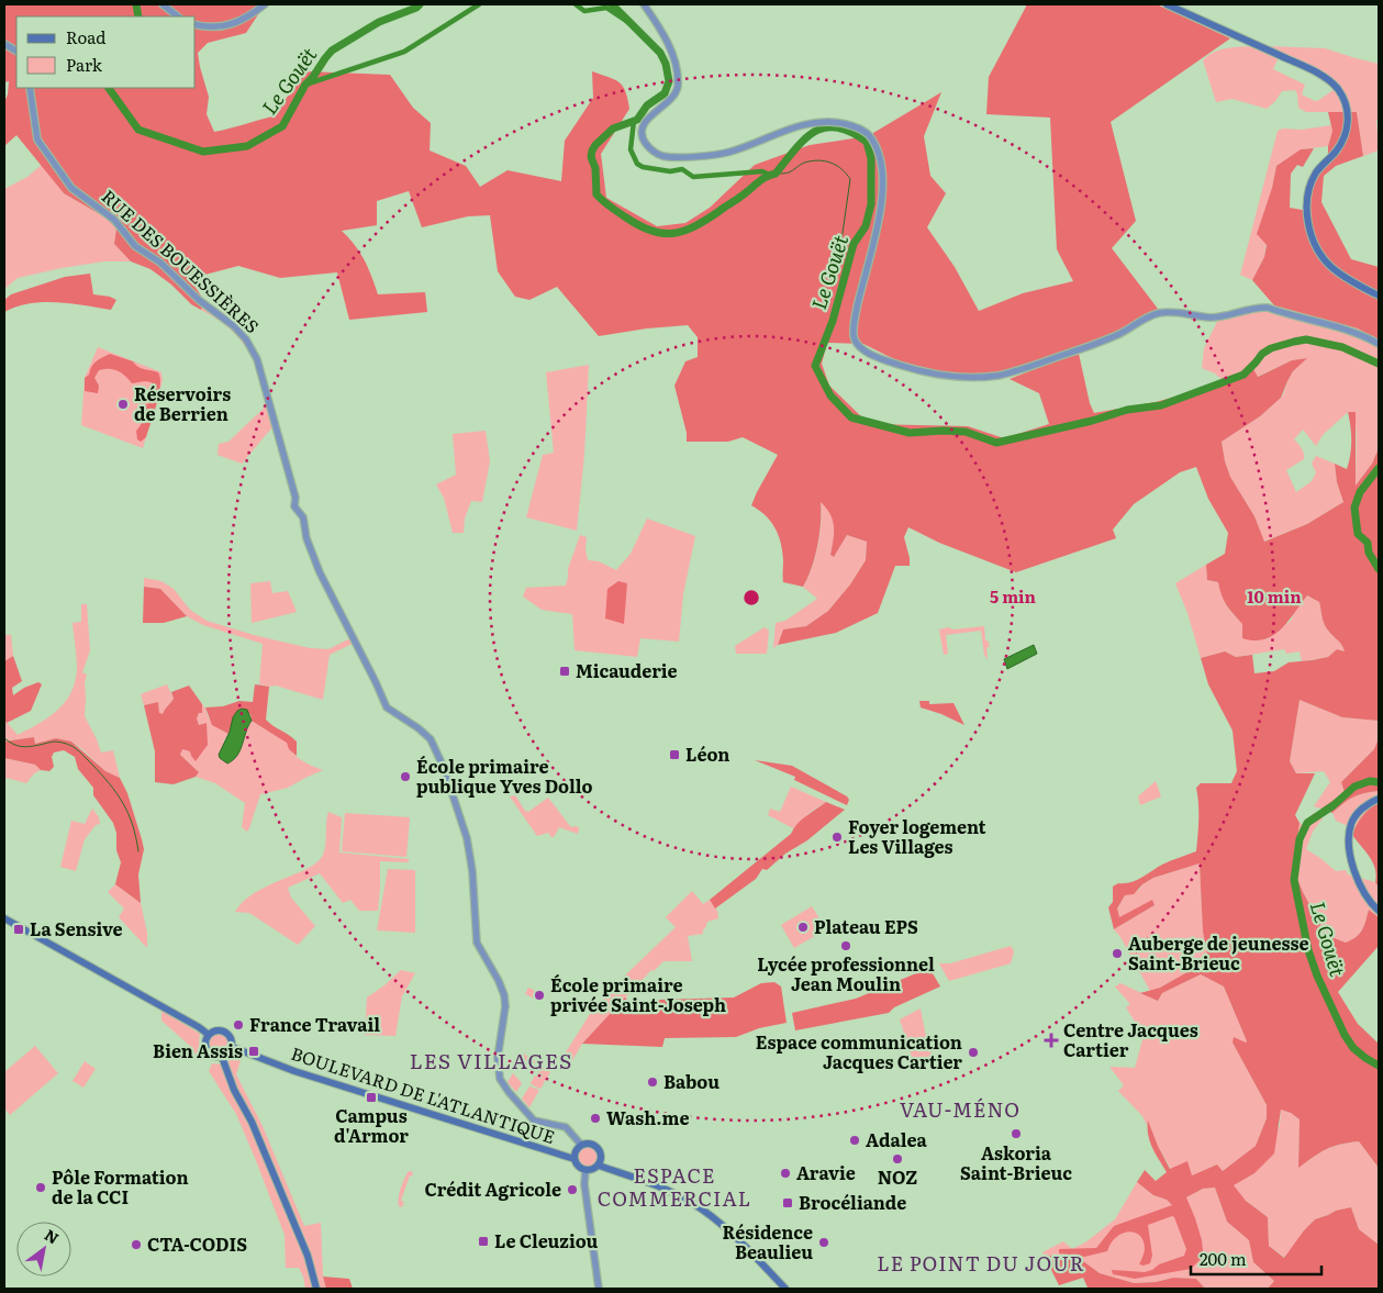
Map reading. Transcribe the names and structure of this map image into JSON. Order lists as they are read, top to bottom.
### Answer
{
  "streets": {
    "main road": ["BOULEVARD DE L'ATLANTIQUE"],
    "street": ["RUE DES BOUESSIÈRES"]
  },
  "crossings": [
    ["RUE DES BOUESSIÈRES", "BOULEVARD DE L'ATLANTIQUE"]
  ],
  "districts": [
    "LES VILLAGES",
    "VAU-MÉNO",
    "ESPACE COMMERCIAL",
    "LE POINT DU JOUR"
  ],
  "water": ["Le Gouët"],
  "places": {
    "other": [
      "Réservoirs de Berrien",
      "École primaire publique Yves Dollo",
      "Foyer logement Les Villages",
      "Plateau EPS",
      "Lycée professionnel Jean Moulin",
      "Auberge de jeunesse Saint-Brieuc",
      "École primaire privée Saint-Joseph",
      "France Travail",
      "Espace communication Jacques Cartier",
      "Babou",
      "Wash.me",
      "Askoria Saint-Brieuc",
      "Adalea",
      "NOZ",
      "Aravie",
      "Pôle Formation de la CCI",
      "Crédit Agricole",
      "Résidence Beaulieu",
      "CTA-CODIS"
    ],
    "transit": [
      "Micauderie",
      "Léon",
      "La Sensive",
      "Bien Assis",
      "Campus d'Armor",
      "Brocéliande",
      "Le Cleuziou"
    ],
    "health": ["Centre Jacques Cartier"]
  },
  "legend": ["Road", "Park"],
  "scale_bar": "200 m",
  "north": "top right",
  "rings": ["5 min", "10 min"]
}
